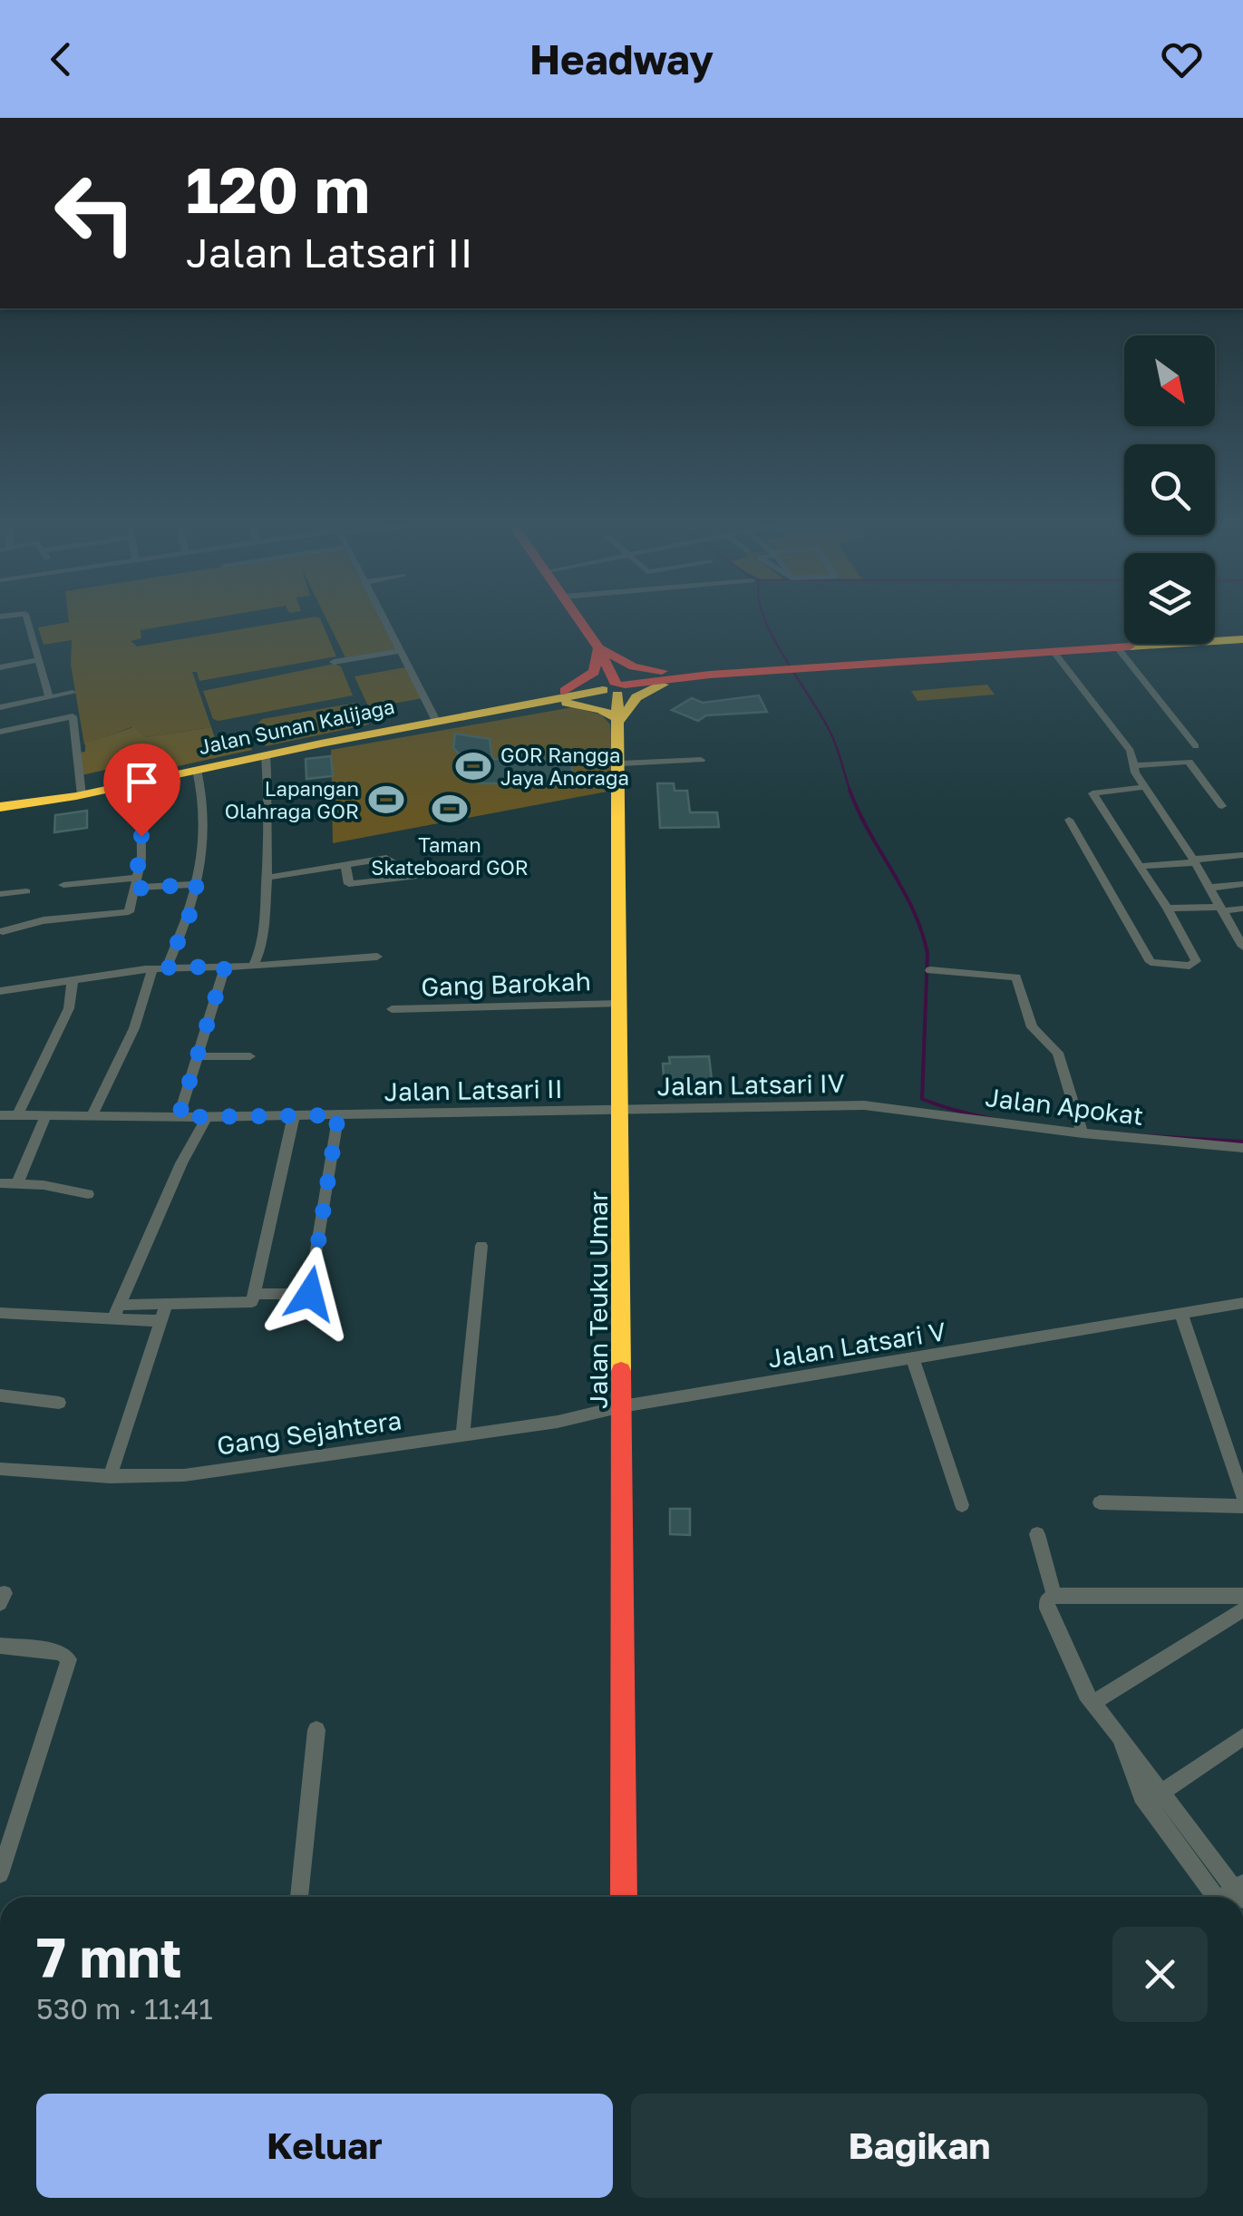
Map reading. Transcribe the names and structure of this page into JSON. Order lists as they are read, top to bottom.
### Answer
{
  "streets": {
    "main road": ["Jalan Sunan Kalijaga", "Jalan Teuku Umar"],
    "street": [
      "Gang Barokah",
      "Jalan Latsari IV",
      "Jalan Latsari II",
      "Jalan Apokat",
      "Jalan Latsari V",
      "Gang Sejahtera"
    ]
  },
  "crossings": [
    ["Jalan Sunan Kalijaga", "Jalan Teuku Umar"],
    ["Gang Barokah", "Jalan Teuku Umar"],
    ["Jalan Latsari IV", "Jalan Latsari II"],
    ["Jalan Latsari IV", "Jalan Apokat"],
    ["Jalan Latsari IV", "Jalan Teuku Umar"],
    ["Jalan Latsari II", "Jalan Teuku Umar"],
    ["Jalan Teuku Umar", "Jalan Latsari V"],
    ["Jalan Teuku Umar", "Gang Sejahtera"],
    ["Jalan Latsari V", "Gang Sejahtera"]
  ],
  "places": {
    "sports": ["GOR Rangga Jaya Anoraga", "Lapangan Olahraga GOR", "Taman Skateboard GOR"]
  },
  "north": "bottom right",
  "page": {
    "header": "Headway",
    "turn": ["120 m", "Jalan Latsari II"],
    "heading": ["7 mnt", "530 m · 11:41"],
    "buttons": ["Keluar", "Bagikan"]
  }
}
